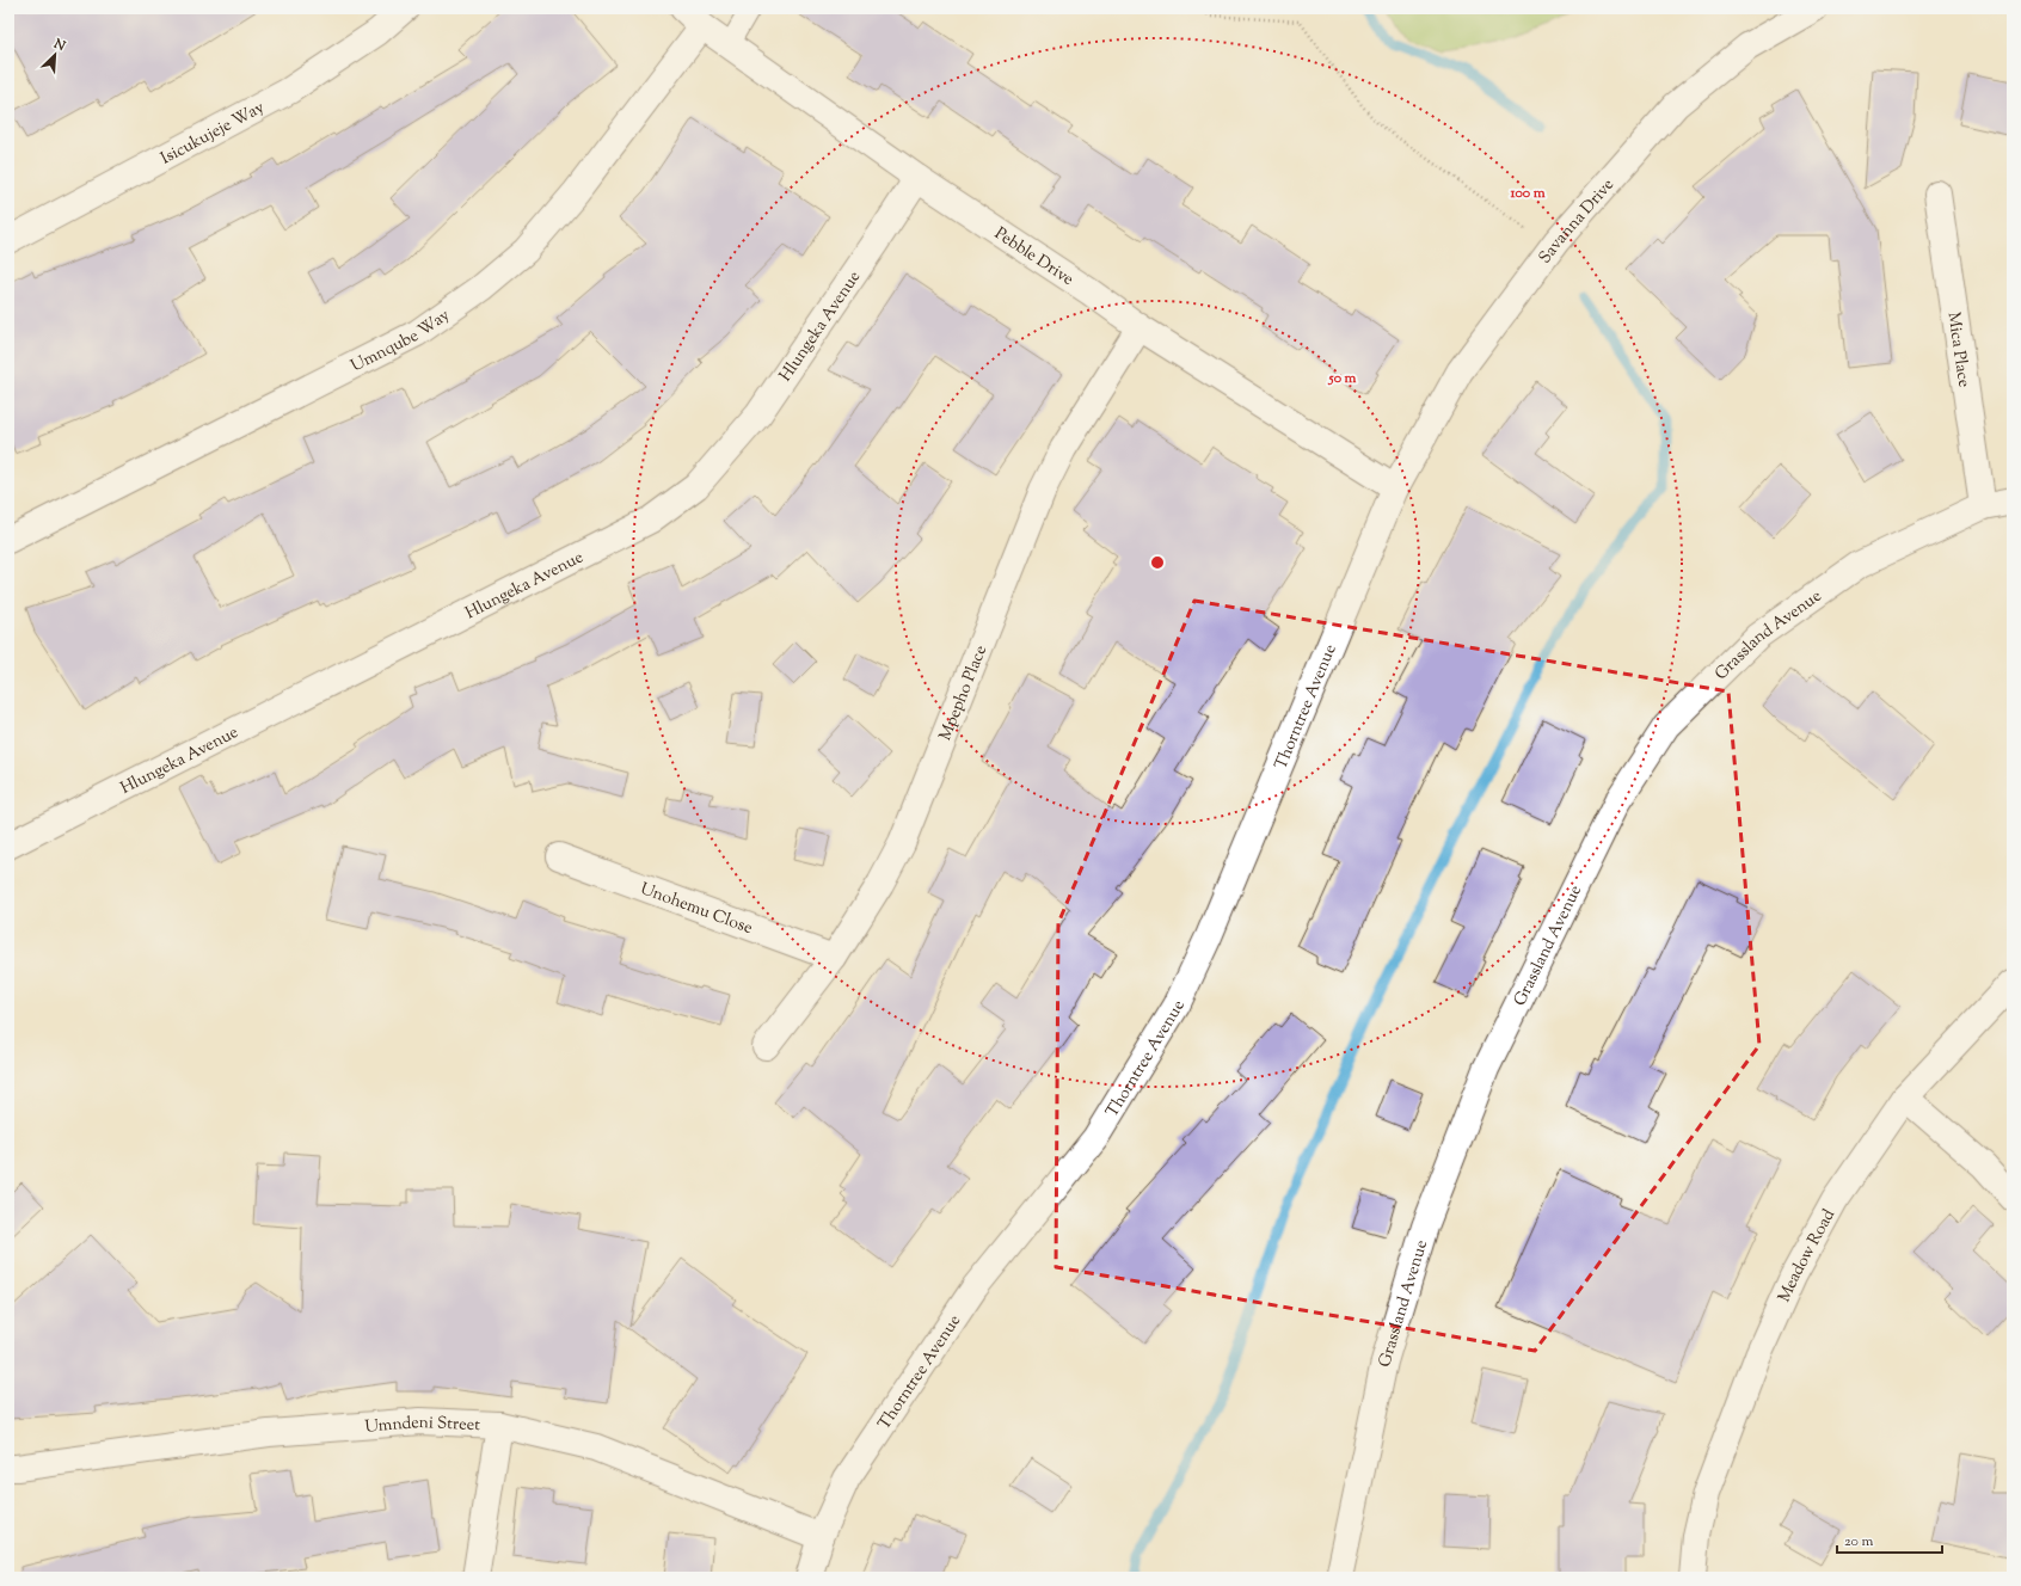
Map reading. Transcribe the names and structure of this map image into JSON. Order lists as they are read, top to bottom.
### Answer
{
  "streets": {
    "street": [
      "Isicukujeje Way",
      "Savanna Drive",
      "Pebble Drive",
      "Hlungeka Avenue",
      "Umnqube Way",
      "Mica Place",
      "Grassland Avenue",
      "Mpepho Place",
      "Thorntree Avenue",
      "Unohemu Close",
      "Meadow Road",
      "Umndeni Street"
    ]
  },
  "crossings": [
    ["Savanna Drive", "Pebble Drive"],
    ["Savanna Drive", "Thorntree Avenue"],
    ["Pebble Drive", "Hlungeka Avenue"],
    ["Pebble Drive", "Umnqube Way"],
    ["Pebble Drive", "Mpepho Place"],
    ["Pebble Drive", "Thorntree Avenue"],
    ["Mica Place", "Grassland Avenue"],
    ["Mpepho Place", "Unohemu Close"],
    ["Thorntree Avenue", "Umndeni Street"]
  ],
  "scale_bar": "20 m",
  "north": "top right",
  "rings": ["100 m", "50 m"]
}
